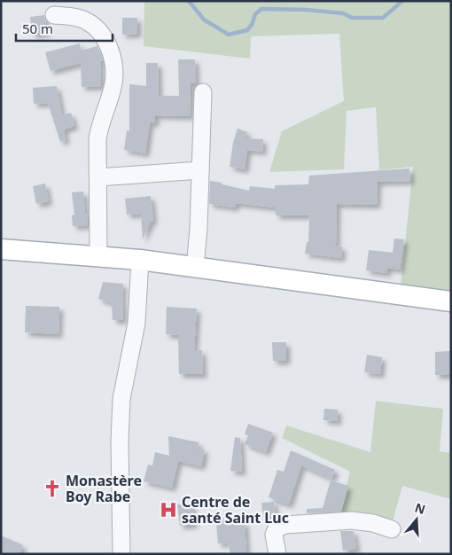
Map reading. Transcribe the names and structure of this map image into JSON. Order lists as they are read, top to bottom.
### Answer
{
  "places": {
    "church": ["Monastère Boy Rabe"],
    "hospital": ["Centre de santé Saint Luc"]
  },
  "scale_bar": "50 m",
  "north": "top"
}
